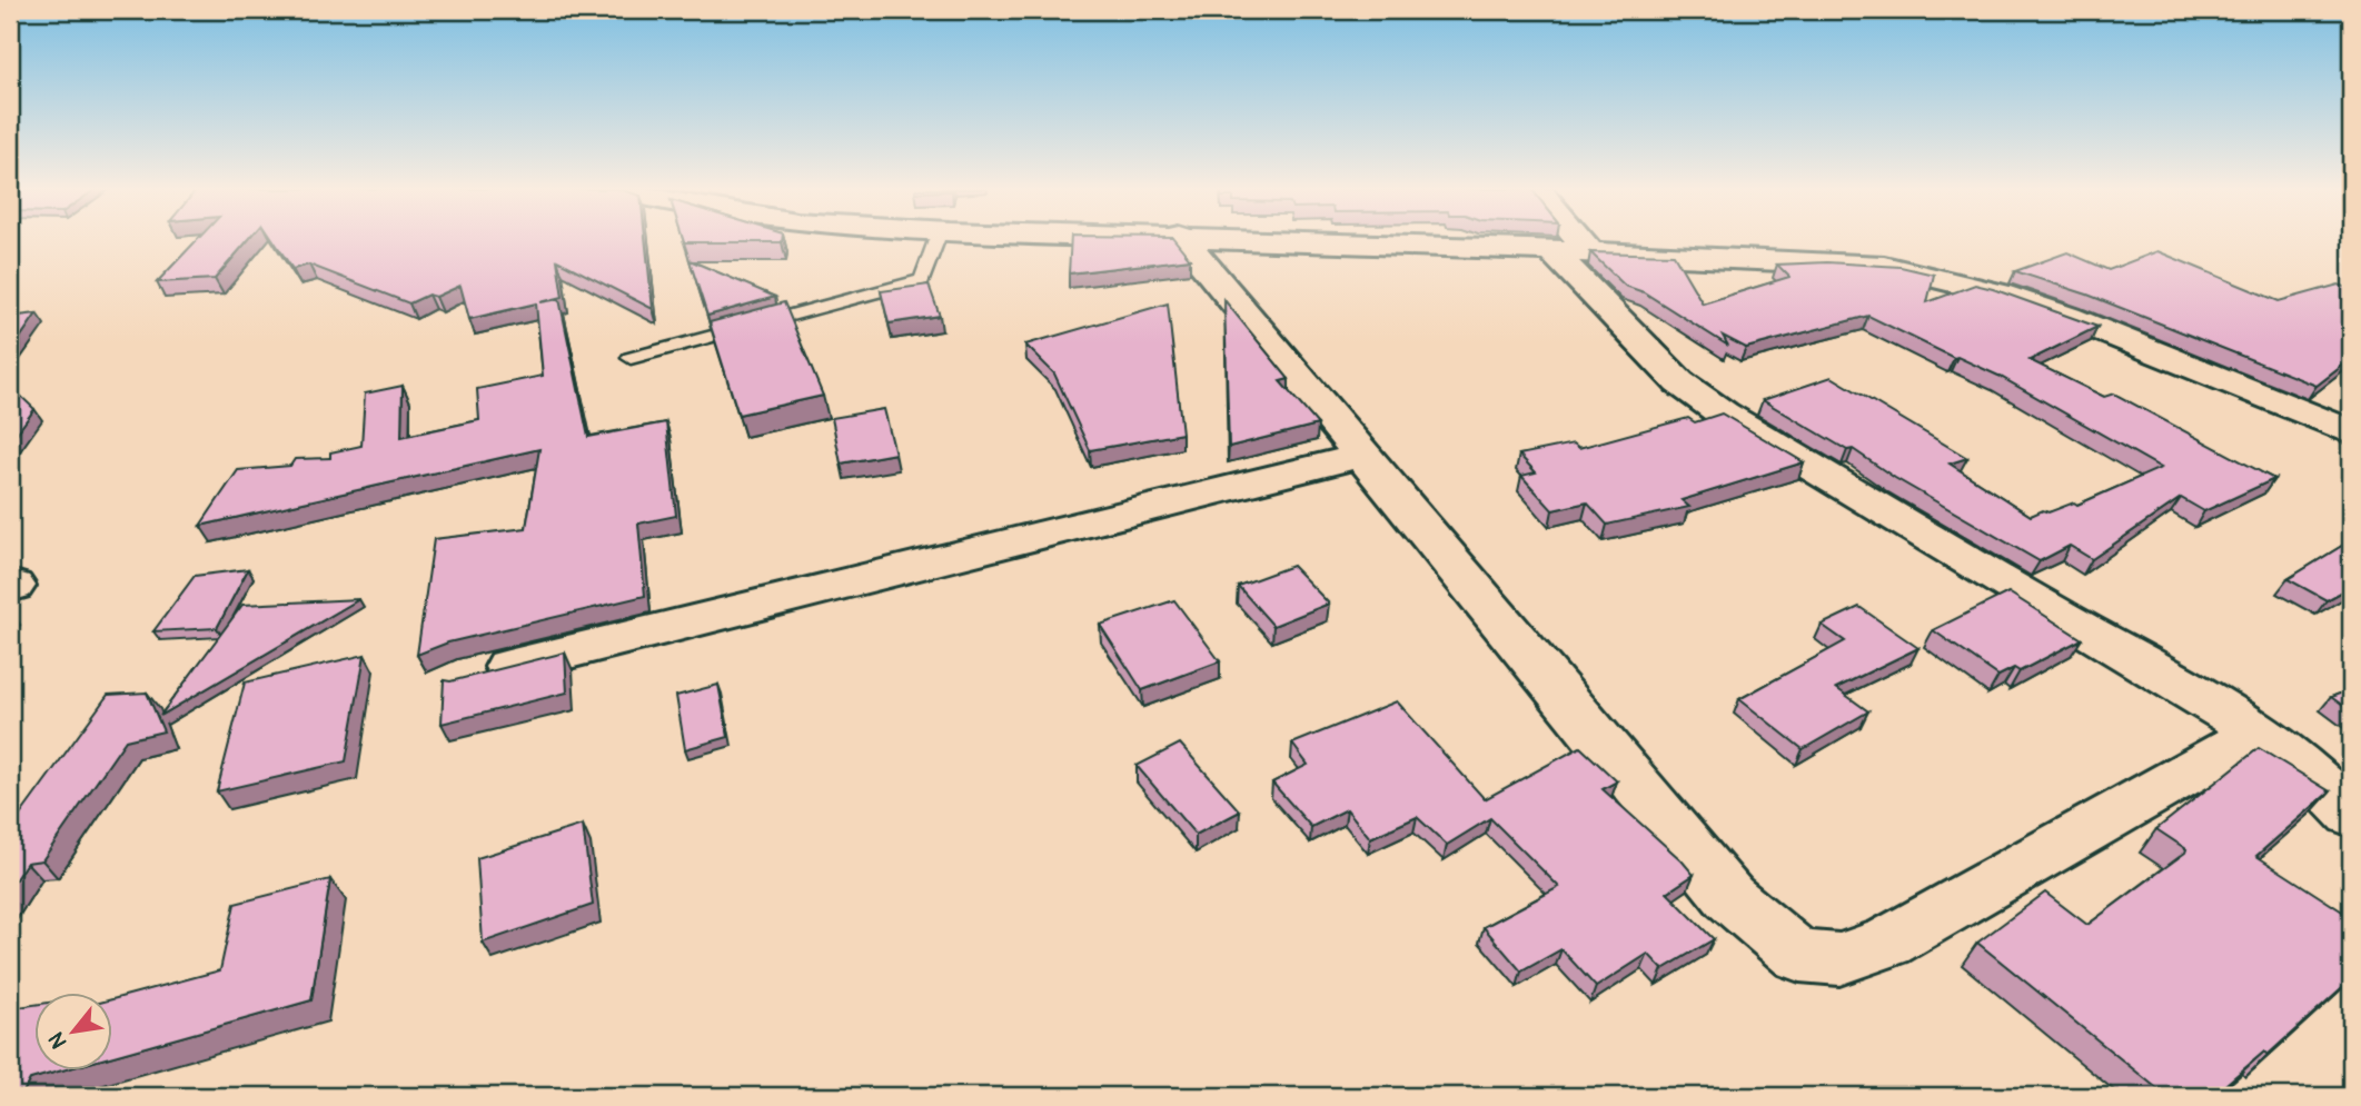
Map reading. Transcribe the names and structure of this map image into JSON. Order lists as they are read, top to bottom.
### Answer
{
  "north": "bottom left"
}
